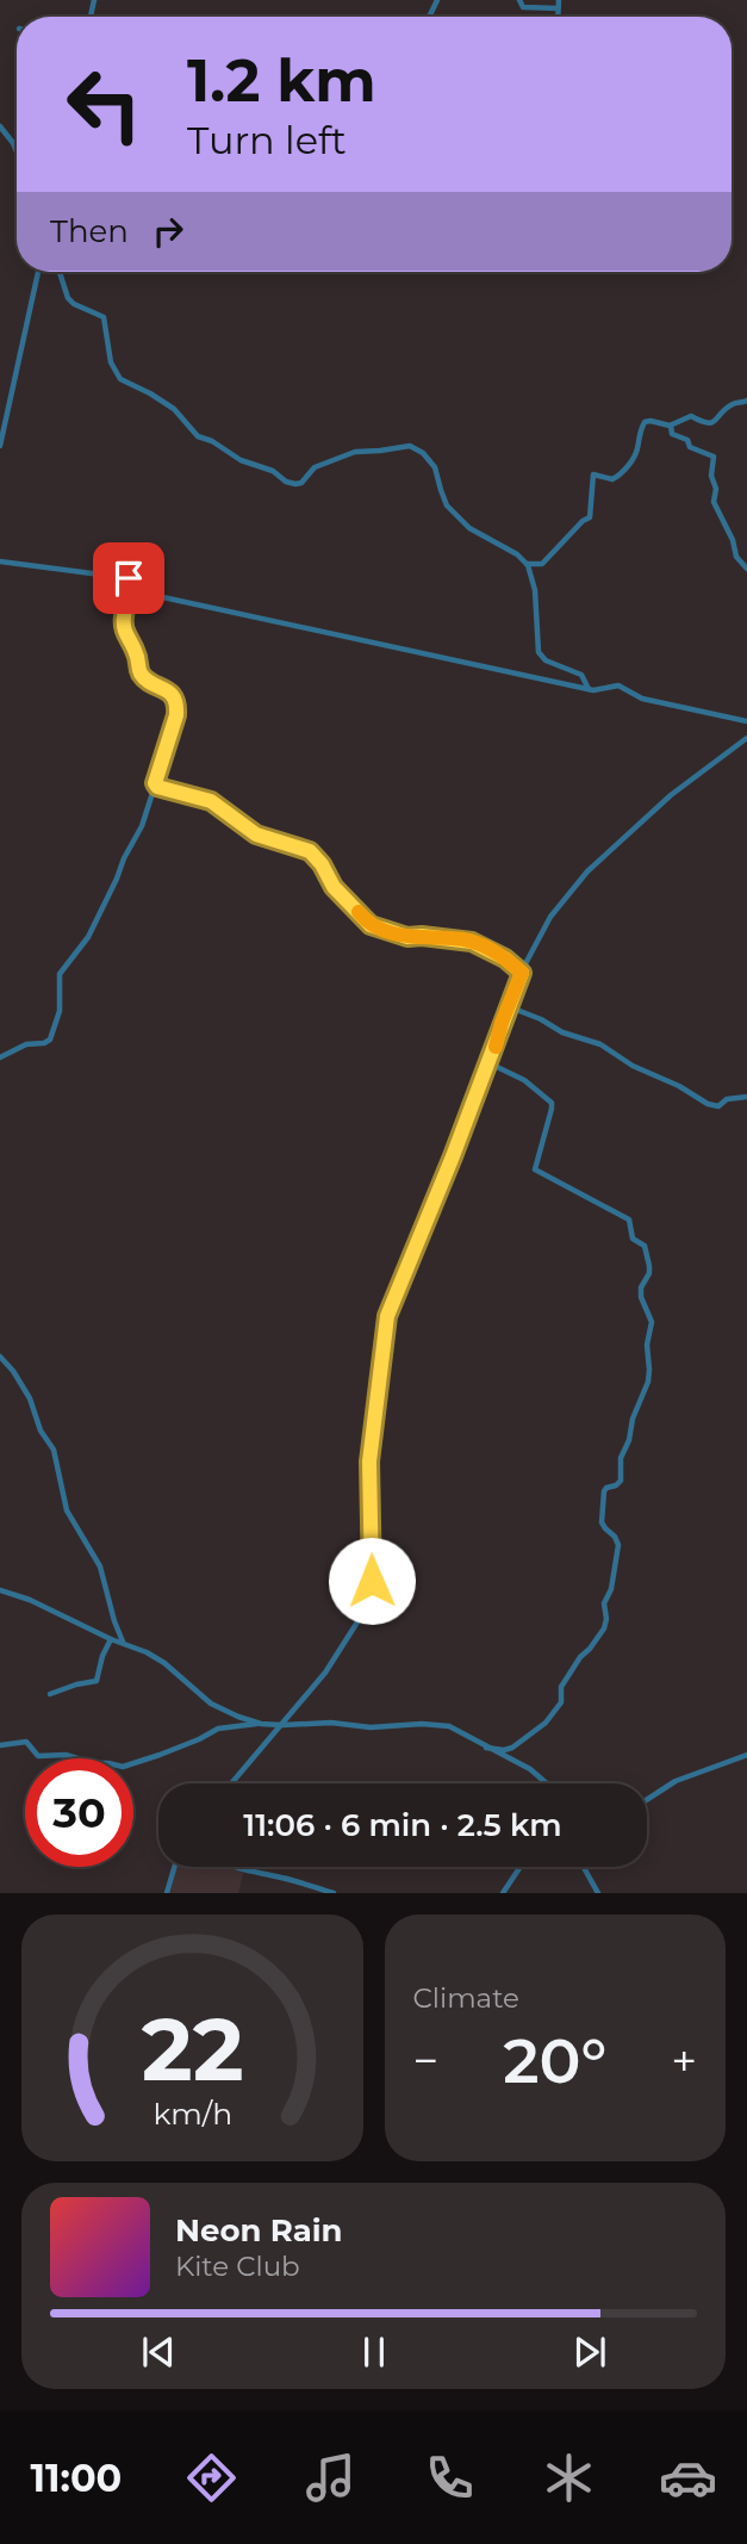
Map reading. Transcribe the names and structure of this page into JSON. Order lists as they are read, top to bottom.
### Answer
{
  "page": {
    "turn": ["1.2 km", "Turn left"],
    "then": "Then",
    "limit": "30",
    "trip": "11:06 · 6 min · 2.5 km",
    "tile": "Climate",
    "heat": ["−", "20°", "+"],
    "song": ["Neon Rain", "Kite Club"],
    "tabs": "11:00",
    "gauge": ["22", "km/h"]
  }
}
